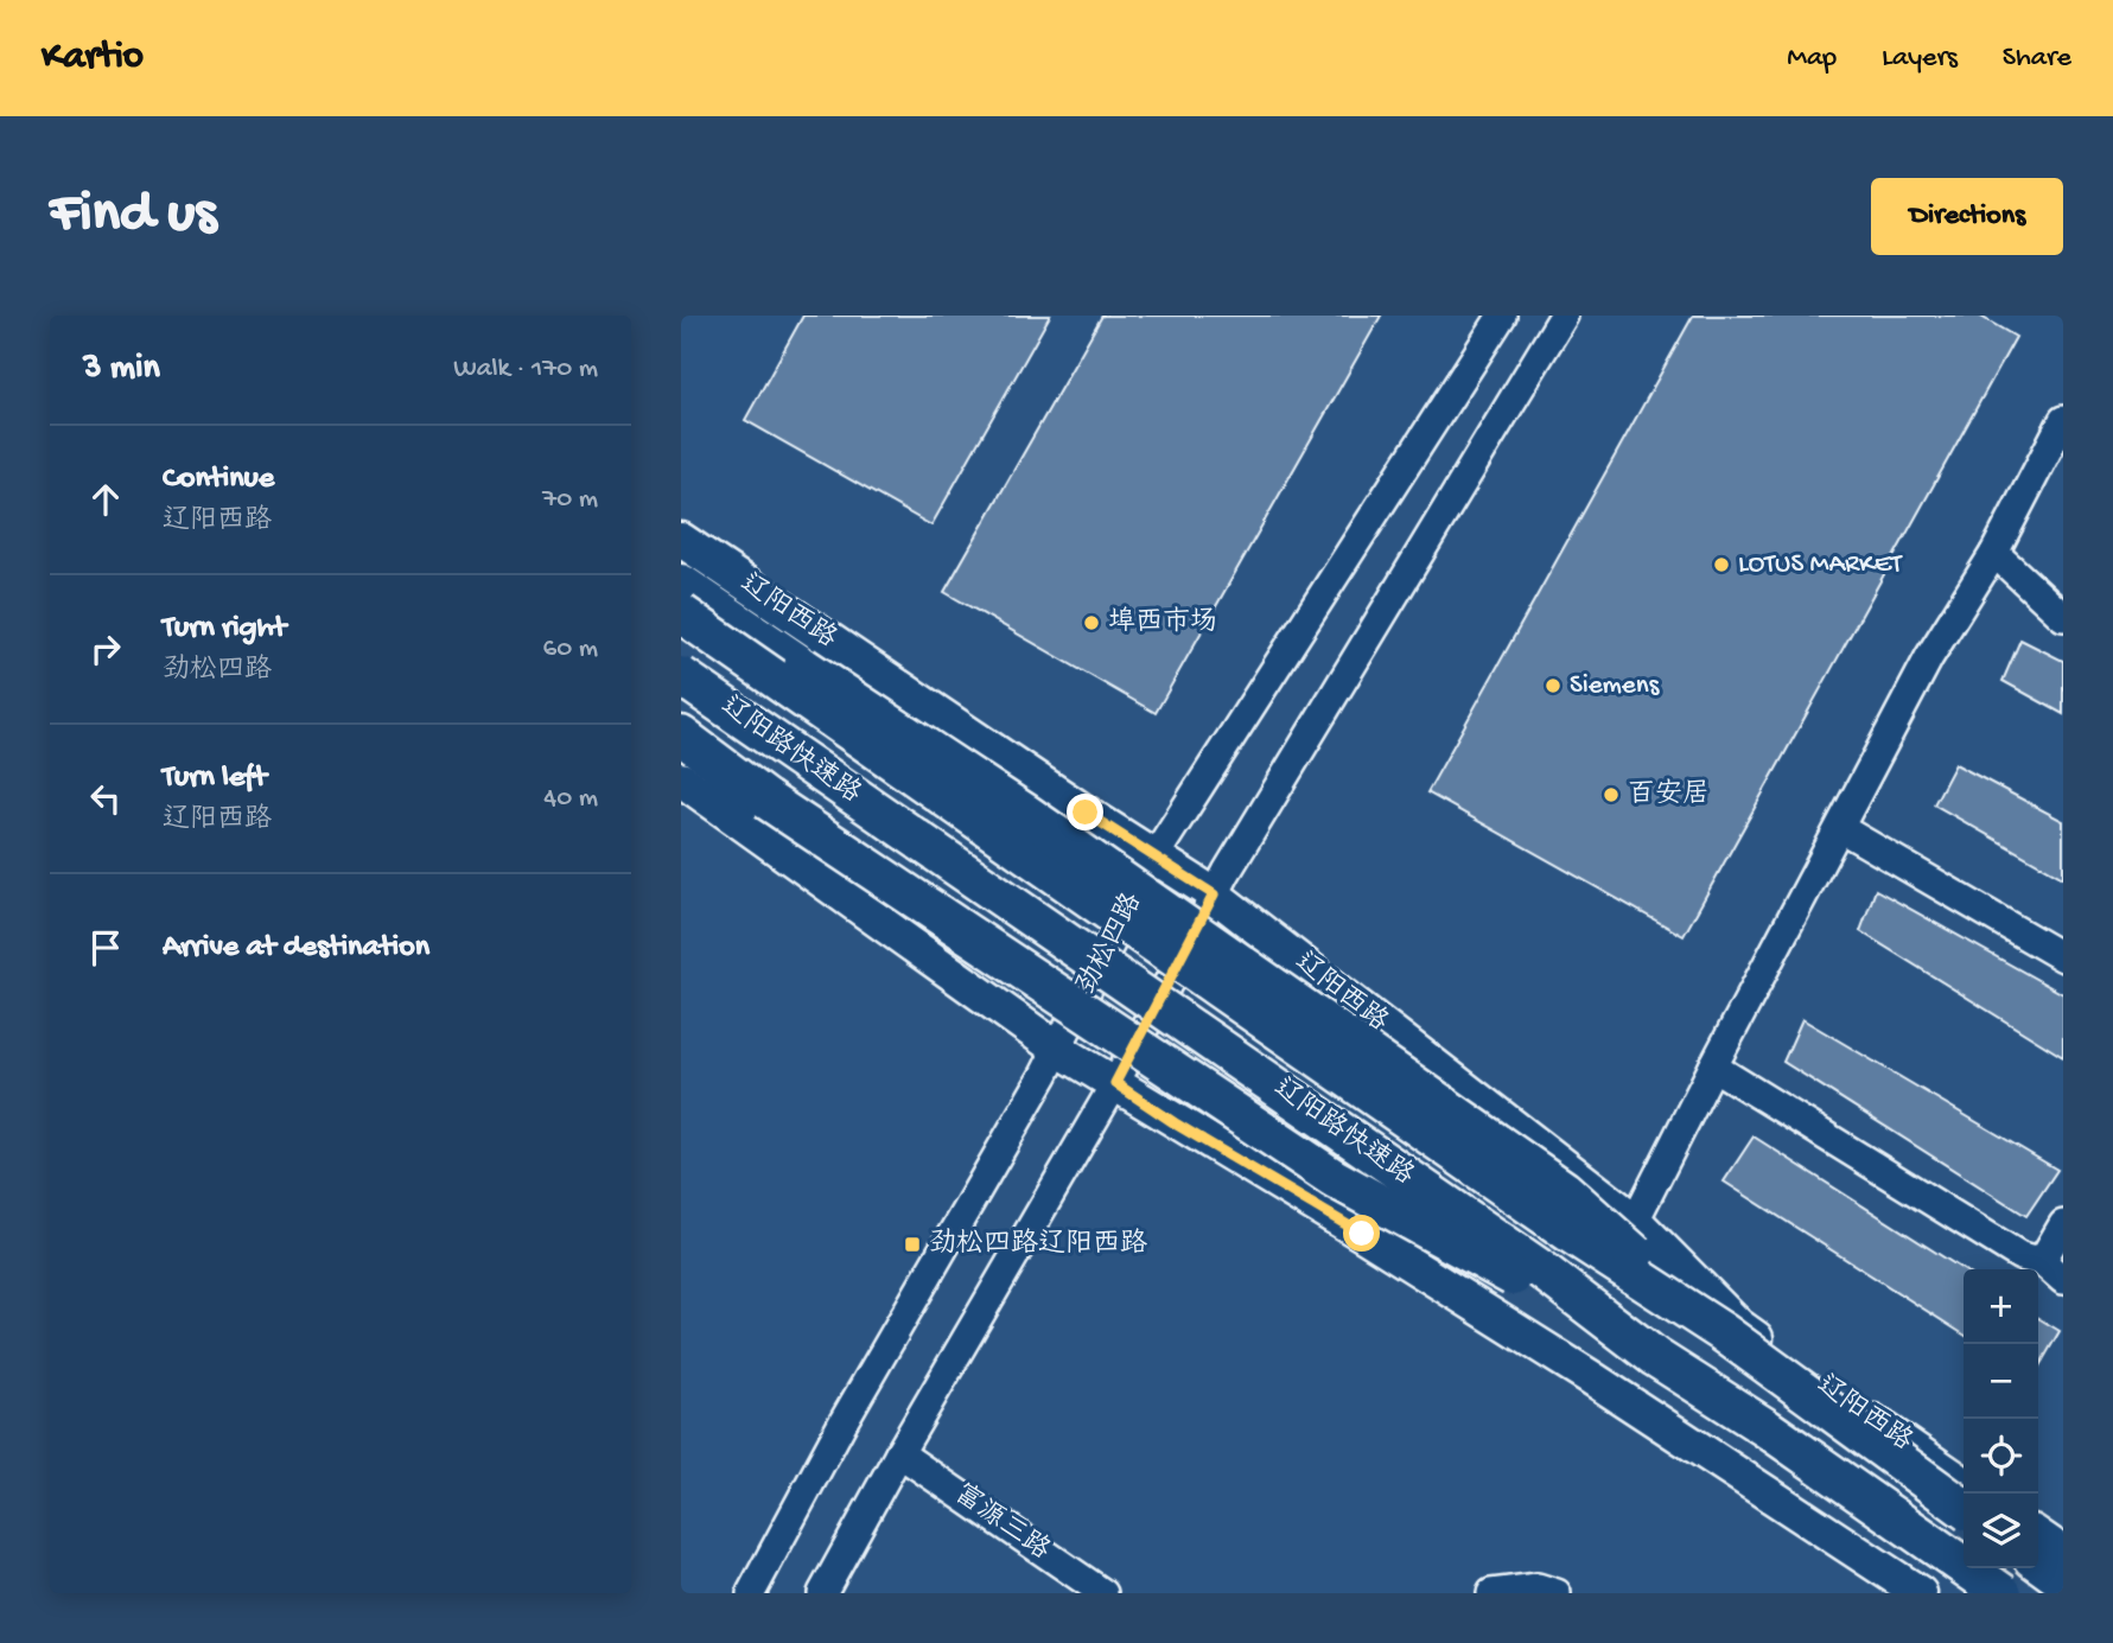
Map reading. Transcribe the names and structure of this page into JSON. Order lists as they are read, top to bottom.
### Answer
{
  "streets": {
    "highway": ["辽阳路快速路"],
    "main road": ["辽阳西路"],
    "street": ["劲松四路", "富源三路"]
  },
  "crossings": [
    ["辽阳西路", "劲松四路"]
  ],
  "places": {
    "other": [
      "LOTUS MARKET",
      "埠西市场",
      "Siemens",
      "百安居"
    ],
    "transit": ["劲松四路辽阳西路"]
  },
  "page": {
    "header": "Kartio",
    "nav": ["Map", "Layers", "Share"],
    "buttons": "Directions",
    "title": "Find us",
    "heading": ["3 min", "Walk · 170 m"],
    "list": [
      ["Continue", "辽阳西路", "70 m"],
      ["Turn right", "劲松四路", "60 m"],
      ["Turn left", "辽阳西路", "40 m"],
      "Arrive at destination"
    ],
    "map_buttons": ["+", "−"]
  }
}
